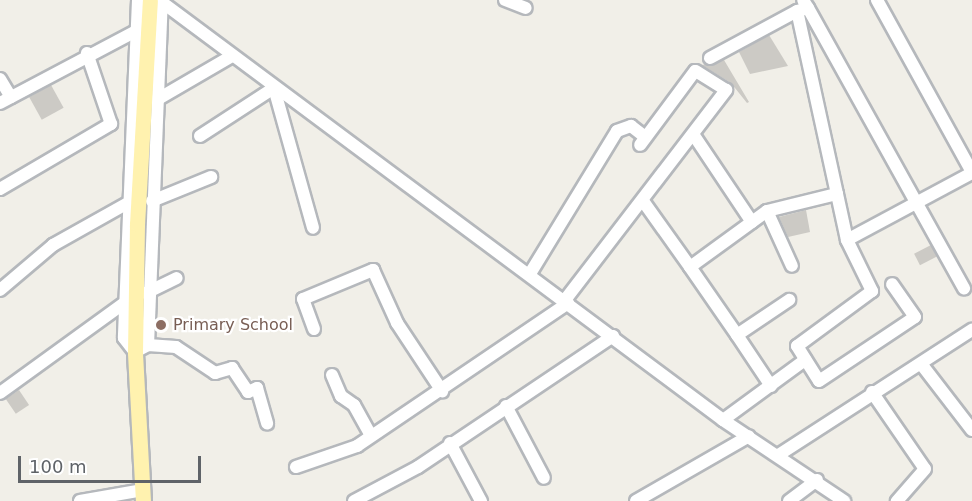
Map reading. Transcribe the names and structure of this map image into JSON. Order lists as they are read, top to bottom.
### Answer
{
  "places": ["Primary School"],
  "scale_bar": "100 m"
}
